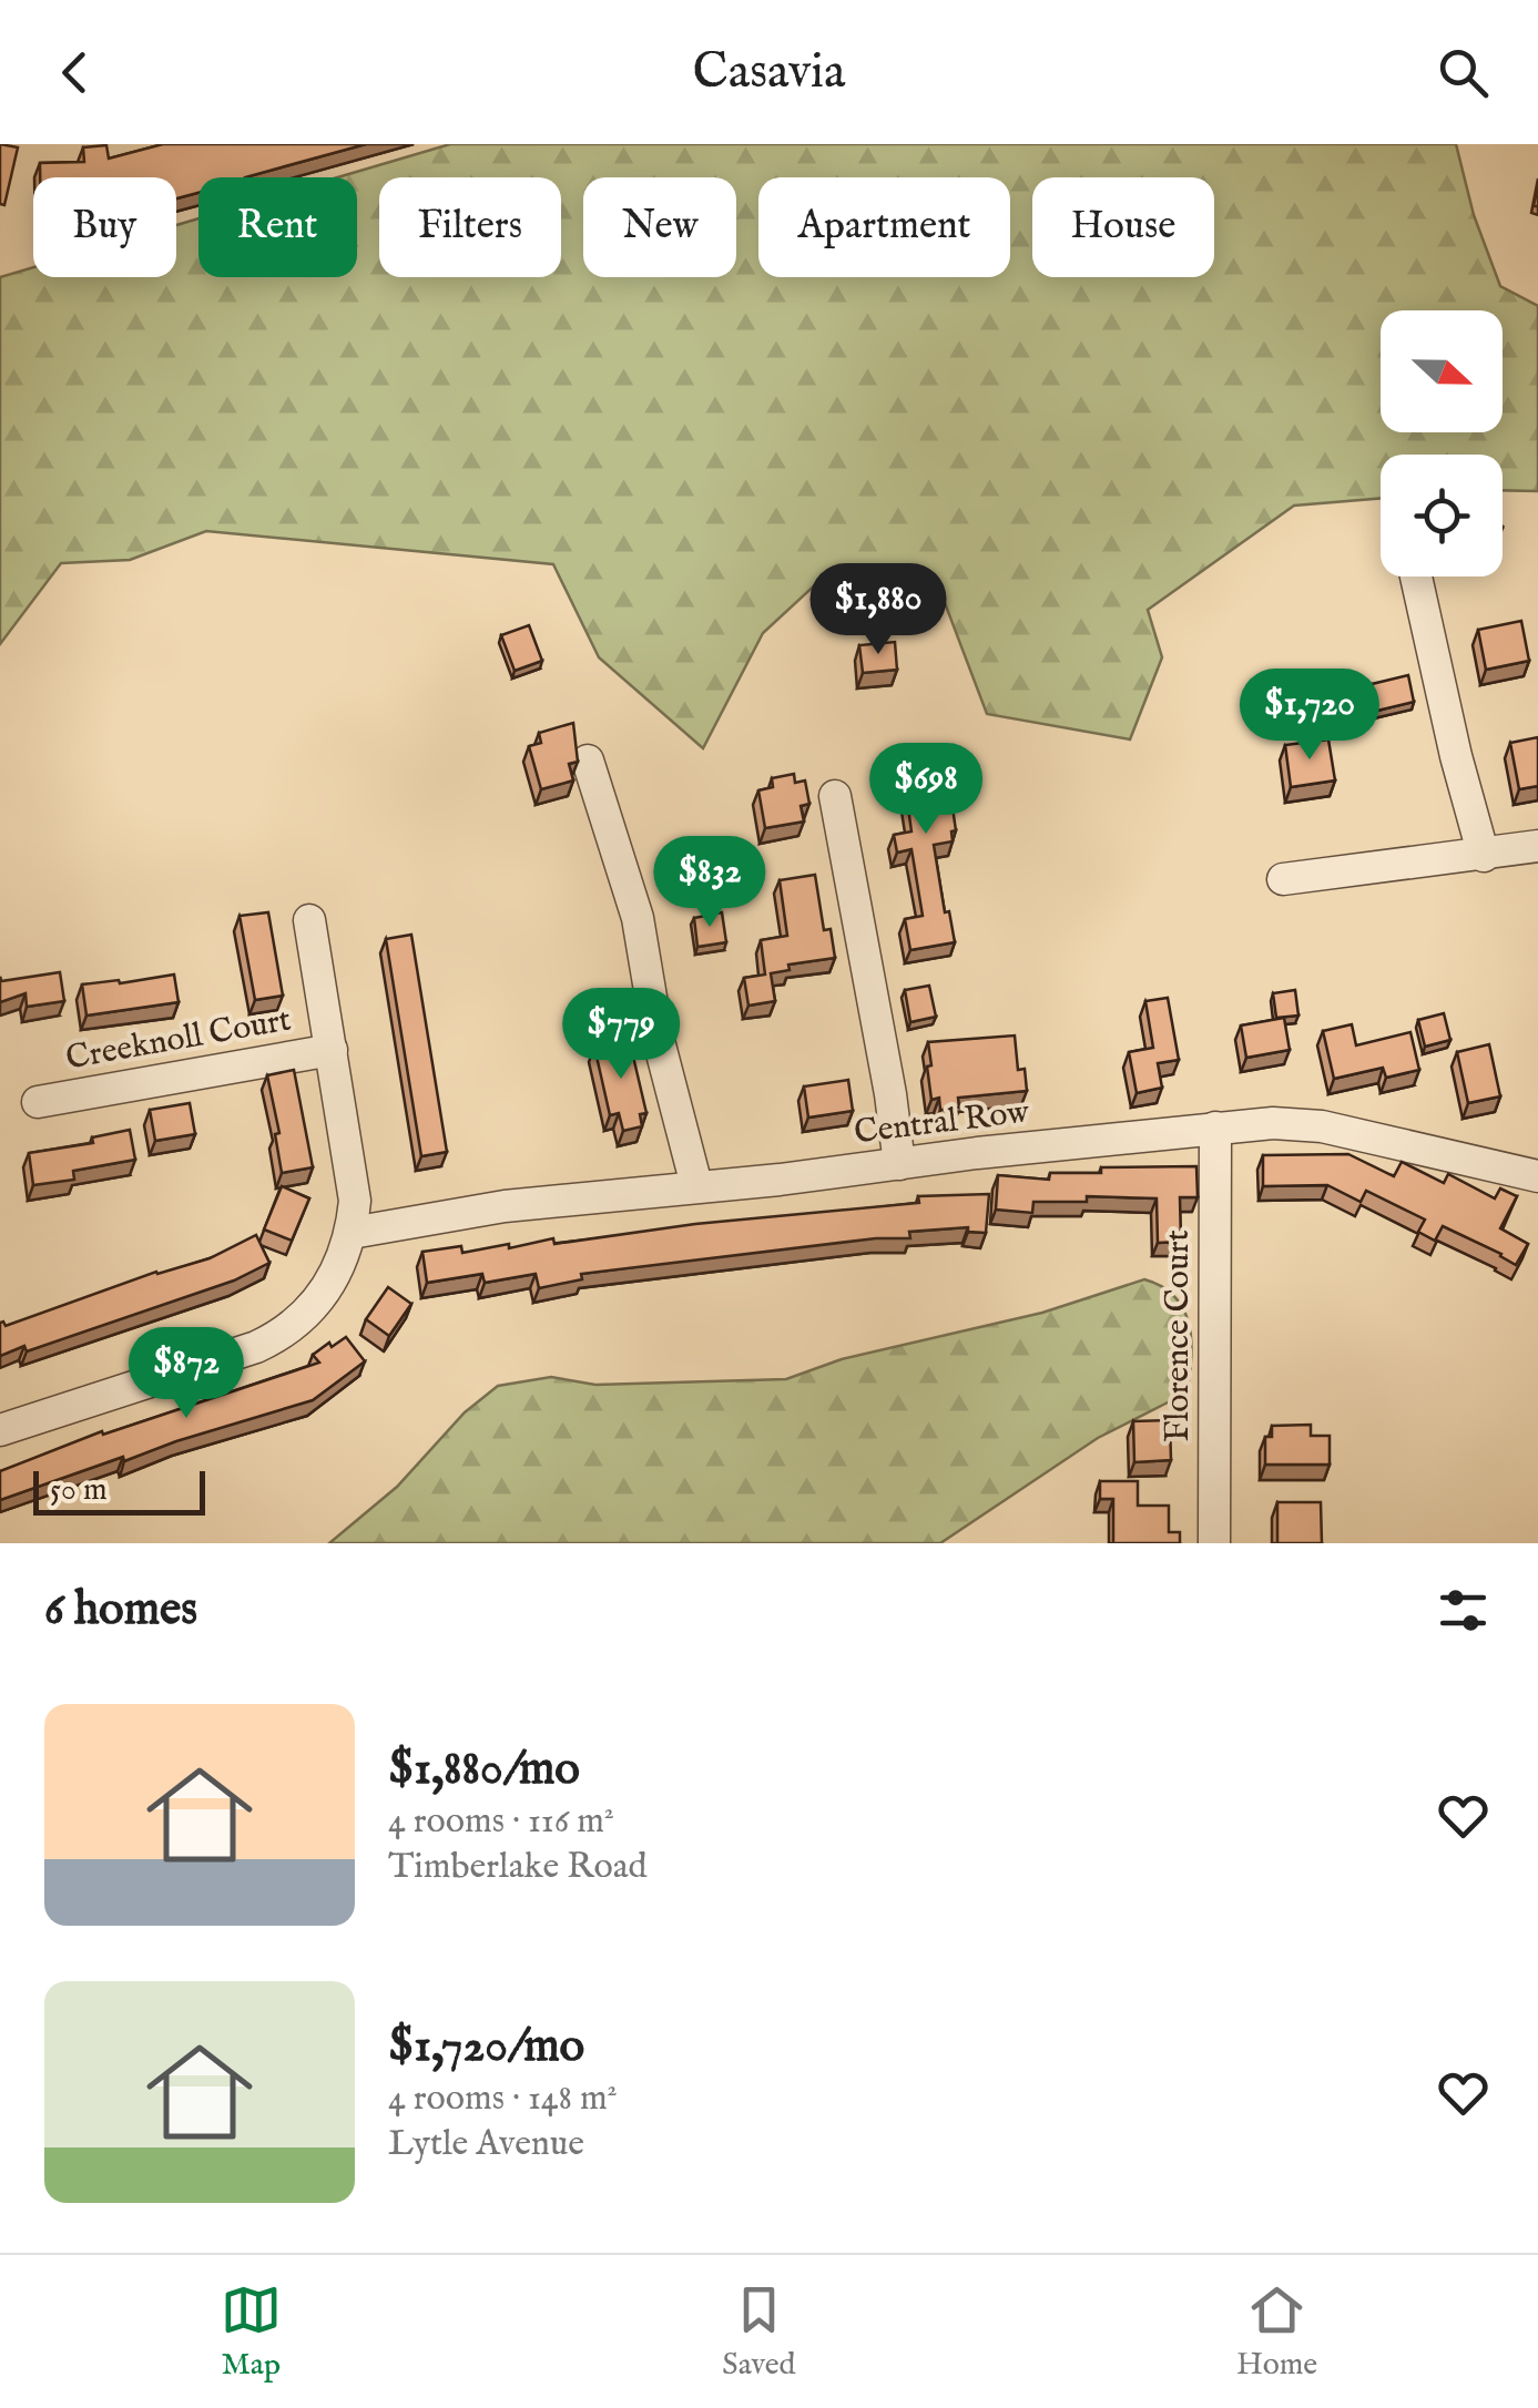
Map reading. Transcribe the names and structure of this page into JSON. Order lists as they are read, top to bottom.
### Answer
{
  "streets": {
    "street": ["Creeknoll Court", "Central Row", "Florence Court"]
  },
  "crossings": [
    ["Central Row", "Florence Court"]
  ],
  "scale_bar": "50 m",
  "north": "right",
  "page": {
    "header": "Casavia",
    "chip": [
      "Buy",
      "Rent",
      "Filters",
      "New",
      "Apartment",
      "House"
    ],
    "price": [
      "$1,880",
      "$1,720",
      "$698",
      "$832",
      "$779",
      "$872"
    ],
    "scale": "50 m",
    "heading": "6 homes",
    "list": [
      {
        "name": "$1,880/mo",
        "note": "4 rooms · 116 m² · Timberlake Road"
      },
      {
        "name": "$1,720/mo",
        "note": "4 rooms · 148 m² · Lytle Avenue"
      }
    ],
    "tabs": ["Map", "Saved", "Home"]
  }
}
